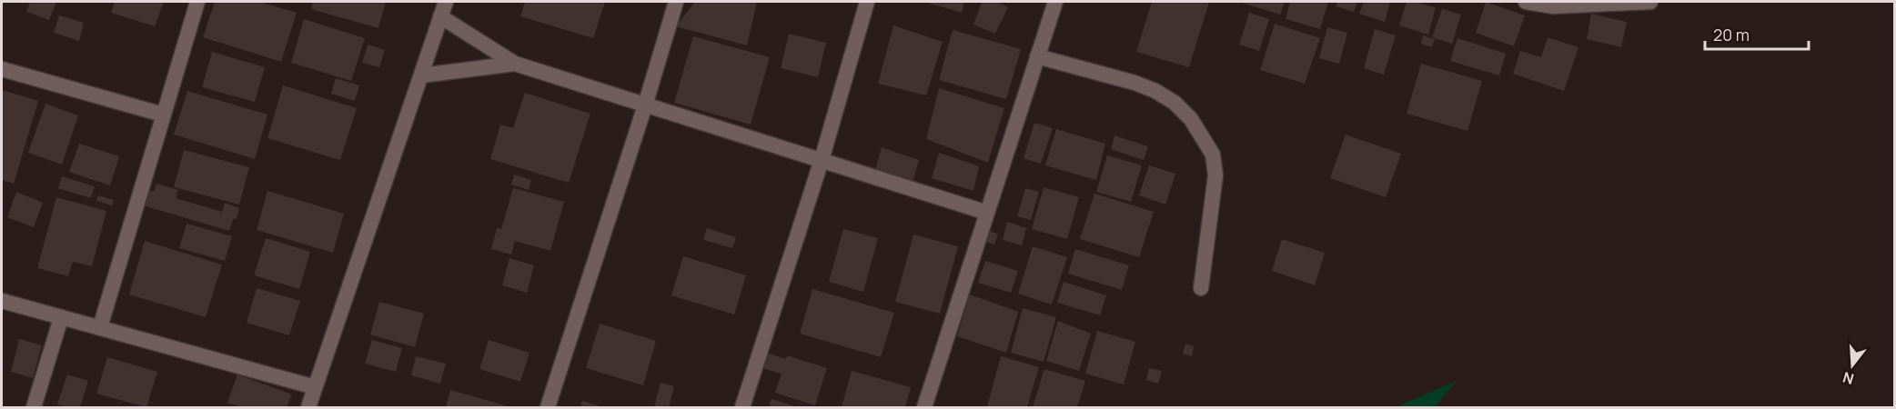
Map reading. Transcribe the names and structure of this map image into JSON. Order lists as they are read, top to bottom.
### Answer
{
  "scale_bar": "20 m",
  "north": "bottom"
}
